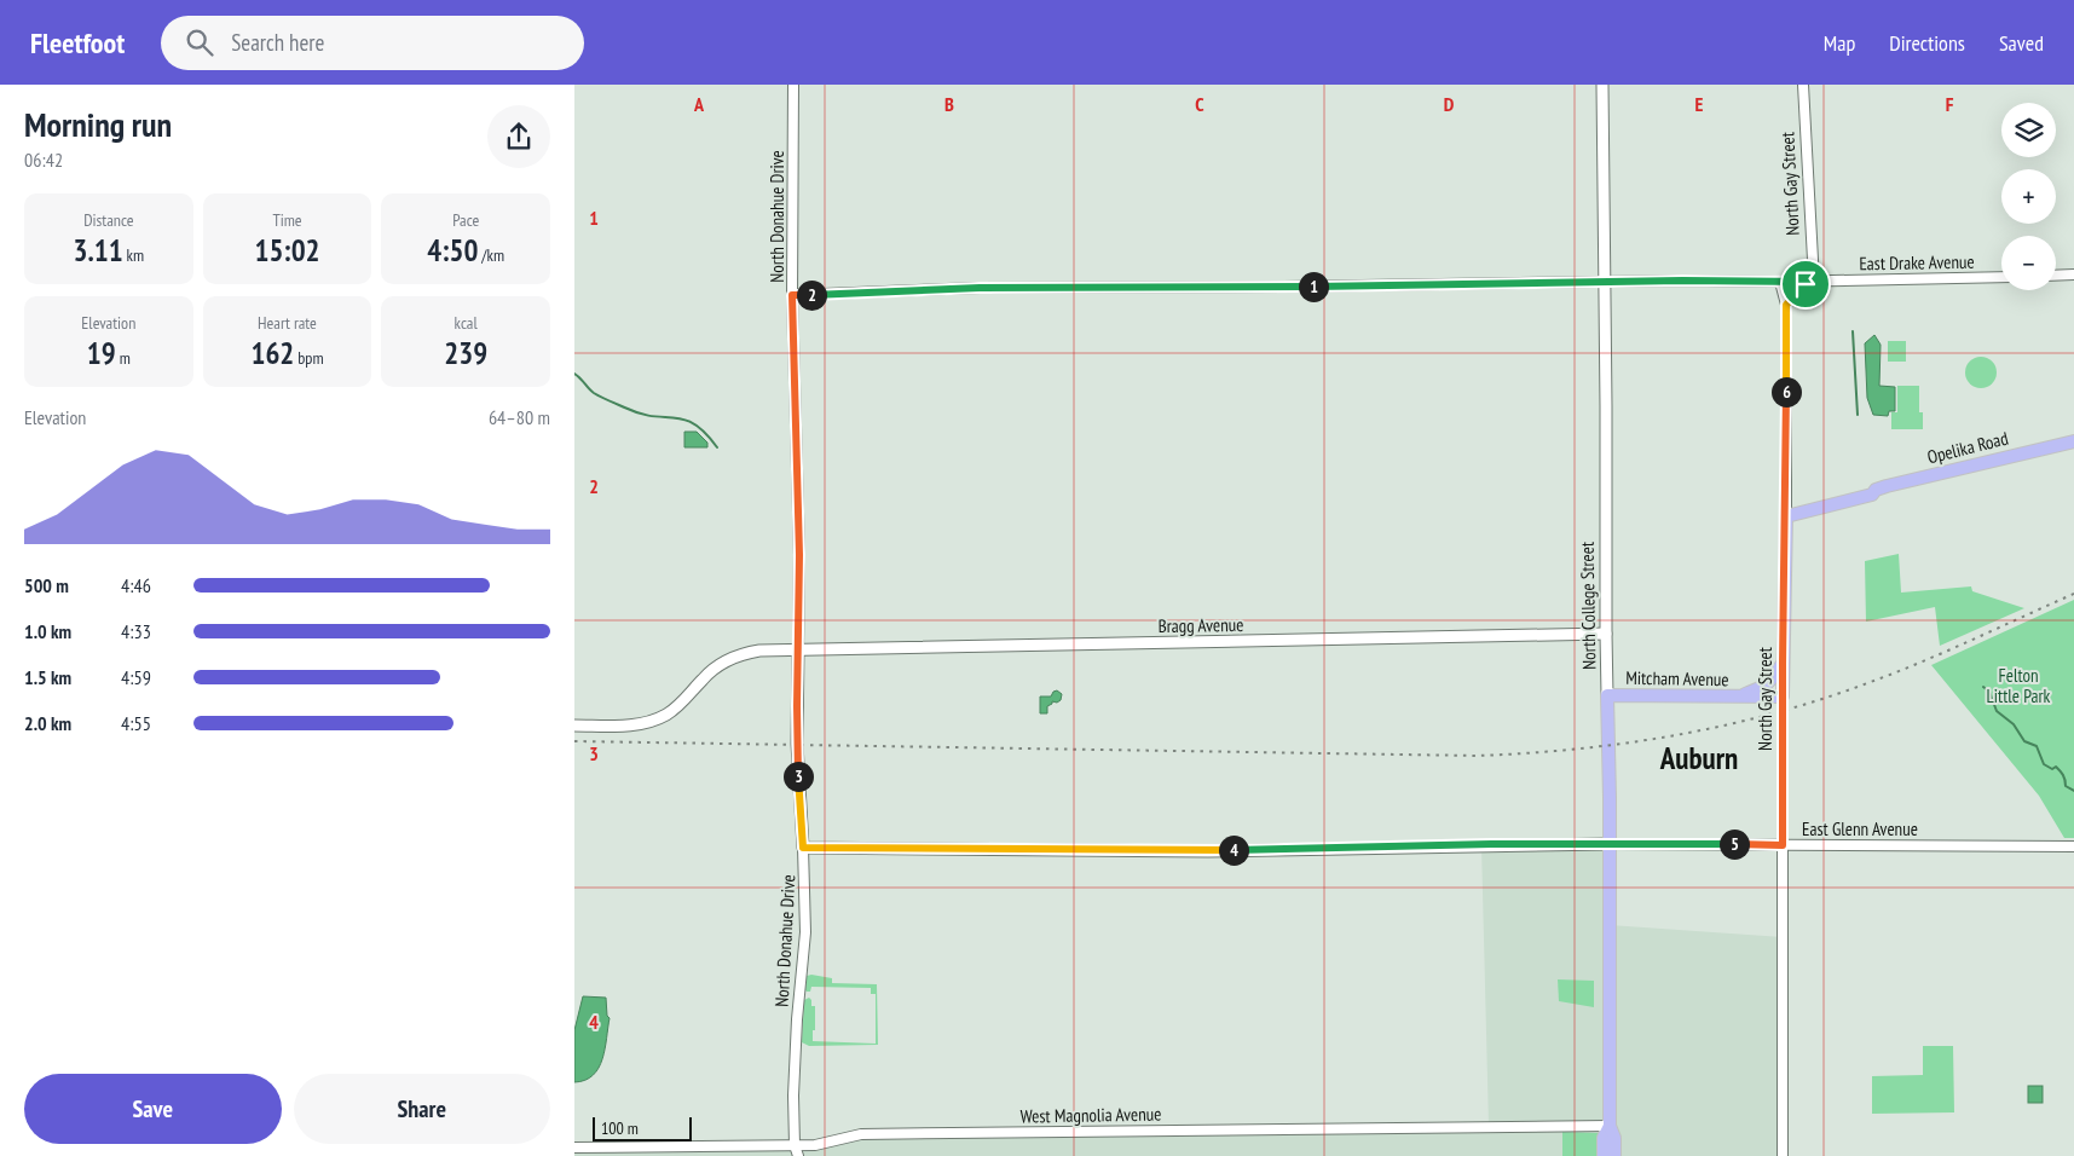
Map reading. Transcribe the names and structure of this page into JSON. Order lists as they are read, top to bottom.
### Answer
{
  "streets": {
    "main road": [
      "North Gay Street",
      "North Donahue Drive",
      "Opelika Road",
      "North College Street",
      "Bragg Avenue",
      "Mitcham Avenue"
    ],
    "street": ["East Drake Avenue", "East Glenn Avenue", "West Magnolia Avenue"]
  },
  "crossings": [
    ["North Gay Street", "East Drake Avenue"],
    ["North Gay Street", "Opelika Road"],
    ["North Gay Street", "Mitcham Avenue"],
    ["North Gay Street", "East Glenn Avenue"],
    ["North Donahue Drive", "East Drake Avenue"],
    ["North Donahue Drive", "Bragg Avenue"],
    ["North Donahue Drive", "West Magnolia Avenue"],
    ["East Drake Avenue", "North College Street"],
    ["North College Street", "Bragg Avenue"],
    ["North College Street", "Mitcham Avenue"],
    ["North College Street", "East Glenn Avenue"],
    ["North College Street", "West Magnolia Avenue"]
  ],
  "districts": ["Auburn"],
  "parks": ["Felton Little Park"],
  "scale_bar": "100 m",
  "page": {
    "header": "Fleetfoot",
    "search": "Search here",
    "nav": ["Map", "Directions", "Saved"],
    "heading": ["Morning run", "06:42"],
    "map_buttons": ["+", "−"],
    "stats": [
      ["Distance", "3.11 km"],
      ["Time", "15:02"],
      ["Pace", "4:50 /km"],
      ["Elevation", "19 m"],
      ["Heart rate", "162 bpm"],
      ["kcal", "239"]
    ],
    "pins": [
      "1",
      "2",
      "6",
      "3",
      "5",
      "4"
    ],
    "chart": ["Elevation", "64–80 m"],
    "list": [
      {
        "name": "500 m",
        "note": "4:46"
      },
      {
        "name": "1.0 km",
        "note": "4:33"
      },
      {
        "name": "1.5 km",
        "note": "4:59"
      },
      {
        "name": "2.0 km",
        "note": "4:55"
      }
    ],
    "buttons": ["Save", "Share"],
    "scale": "100 m"
  },
  "grid": {
    "columns": [
      "A",
      "B",
      "C",
      "D",
      "E",
      "F"
    ],
    "rows": [
      "1",
      "2",
      "3",
      "4"
    ]
  }
}
